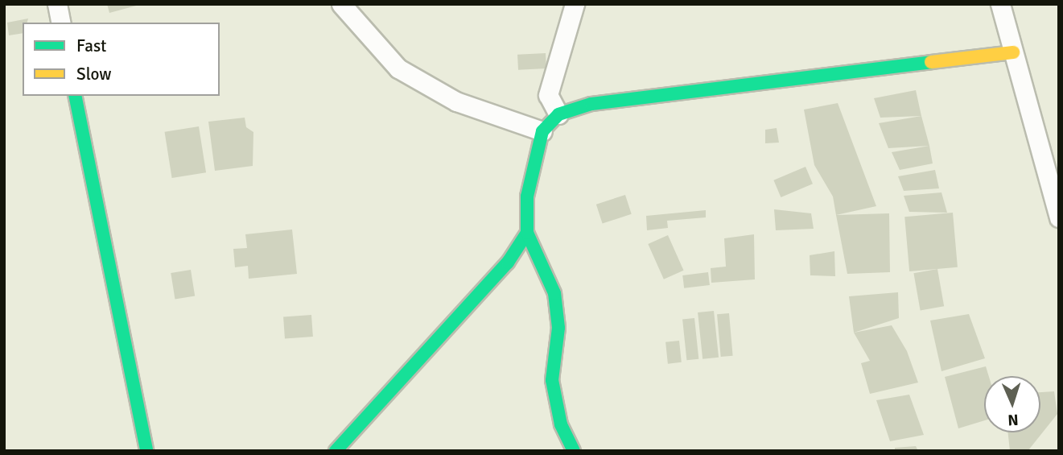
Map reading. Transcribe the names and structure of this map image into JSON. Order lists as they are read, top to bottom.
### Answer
{
  "legend": ["Fast", "Slow"],
  "north": "bottom"
}
